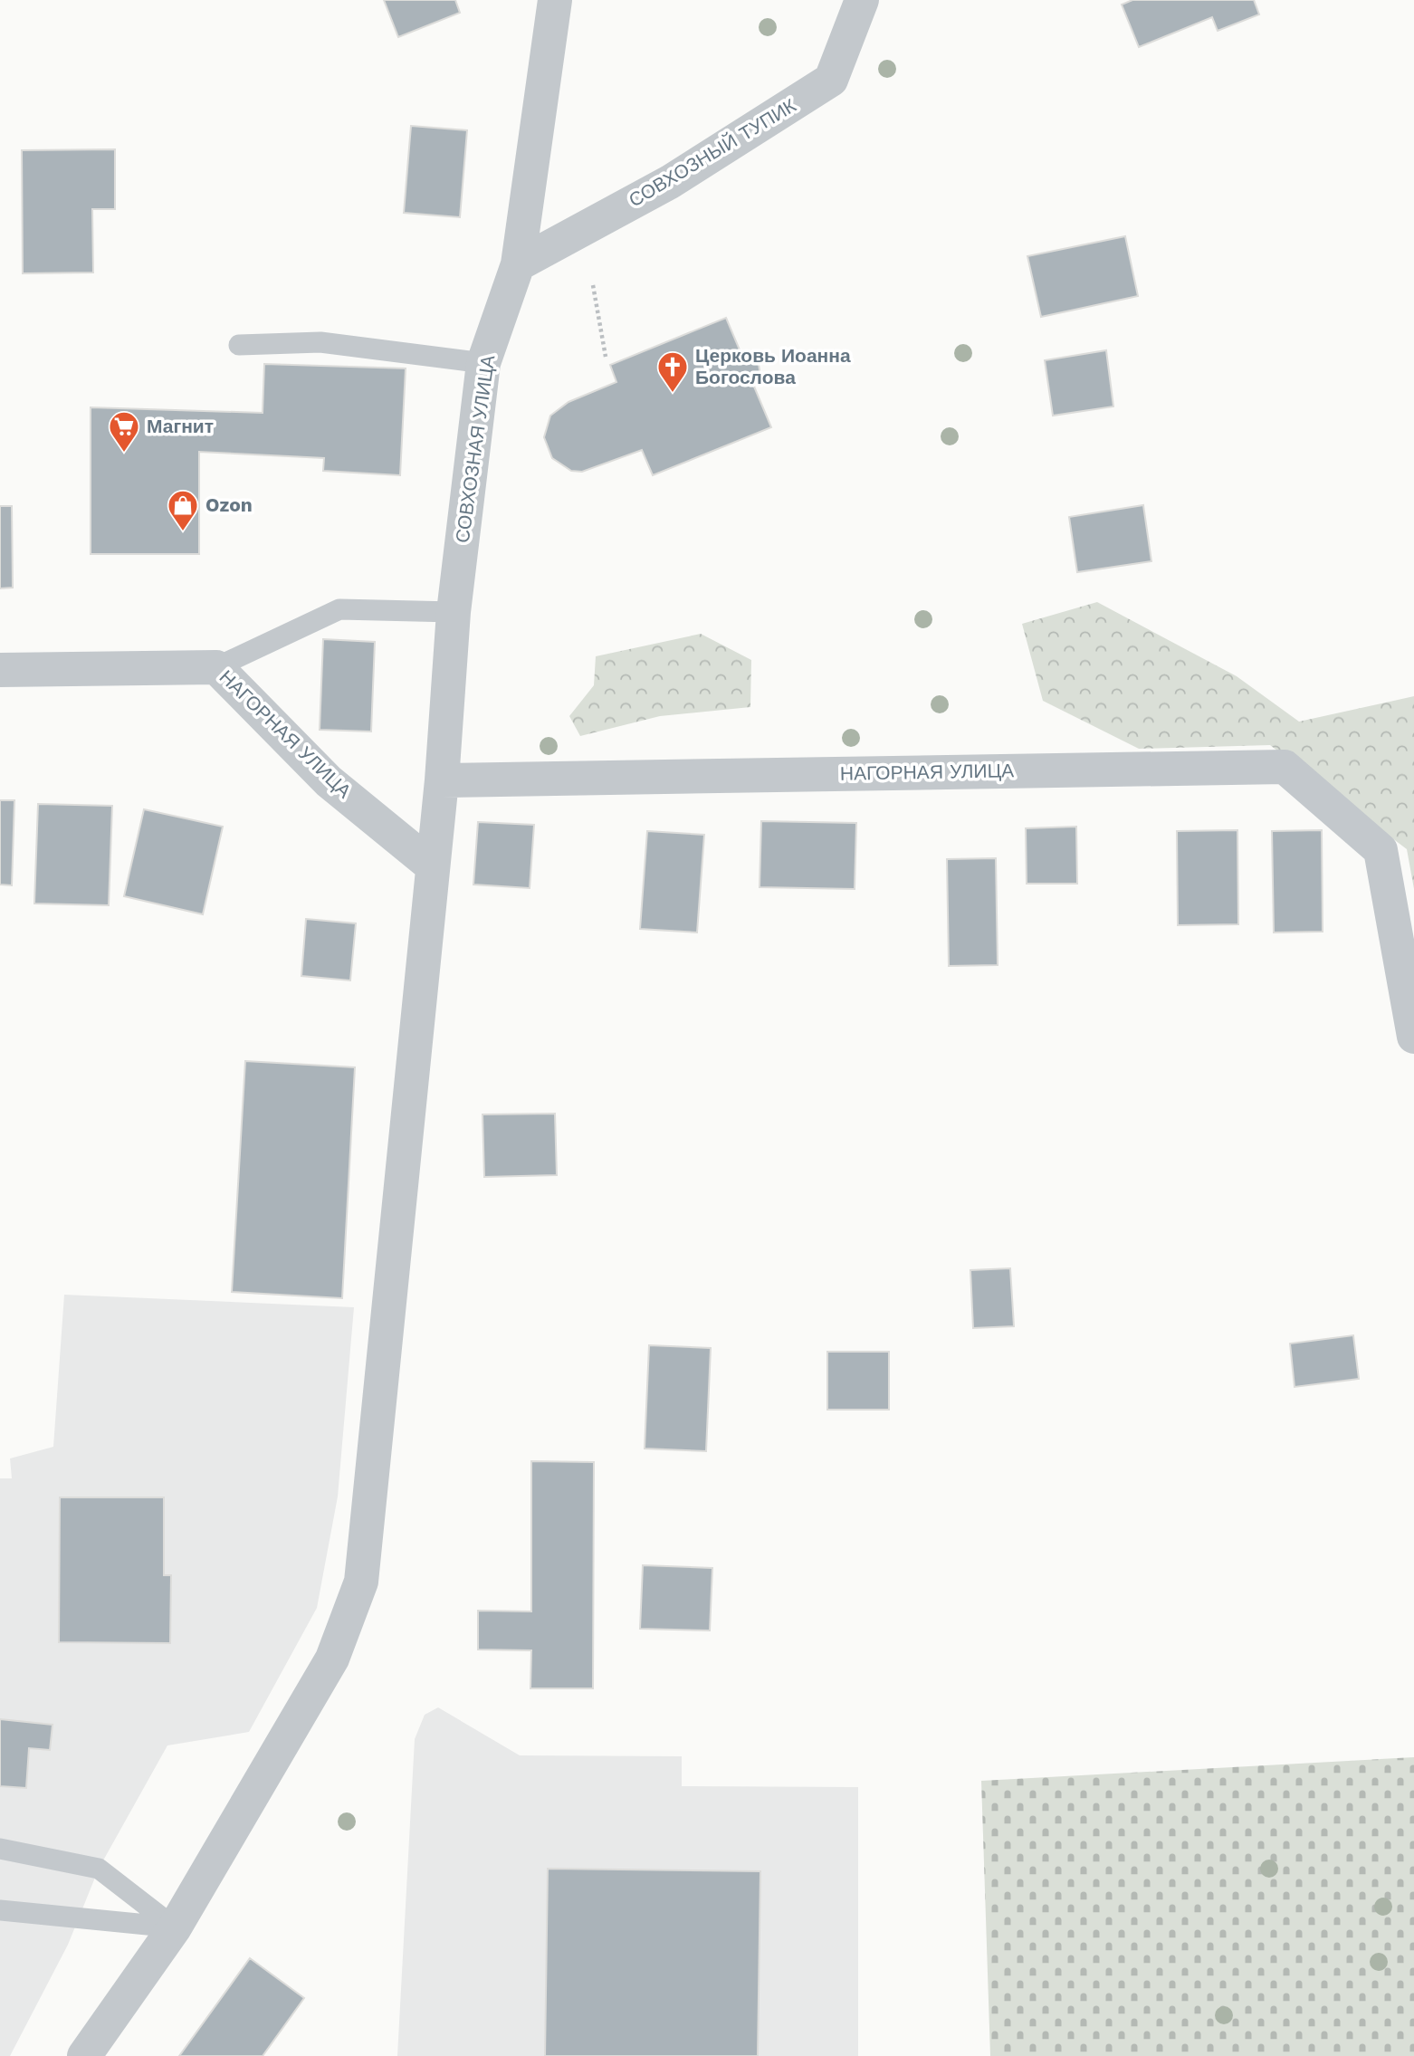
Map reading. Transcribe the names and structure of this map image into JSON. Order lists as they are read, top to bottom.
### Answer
{
  "streets": {
    "street": ["СОВХОЗНЫЙ ТУПИК", "СОВХОЗНАЯ УЛИЦА", "НАГОРНАЯ УЛИЦА"]
  },
  "crossings": [
    ["СОВХОЗНЫЙ ТУПИК", "СОВХОЗНАЯ УЛИЦА"],
    ["СОВХОЗНАЯ УЛИЦА", "НАГОРНАЯ УЛИЦА"]
  ],
  "places": {
    "church": ["Церковь Иоанна Богослова"],
    "supermarket": ["Магнит"],
    "shop": ["Ozon"]
  }
}
